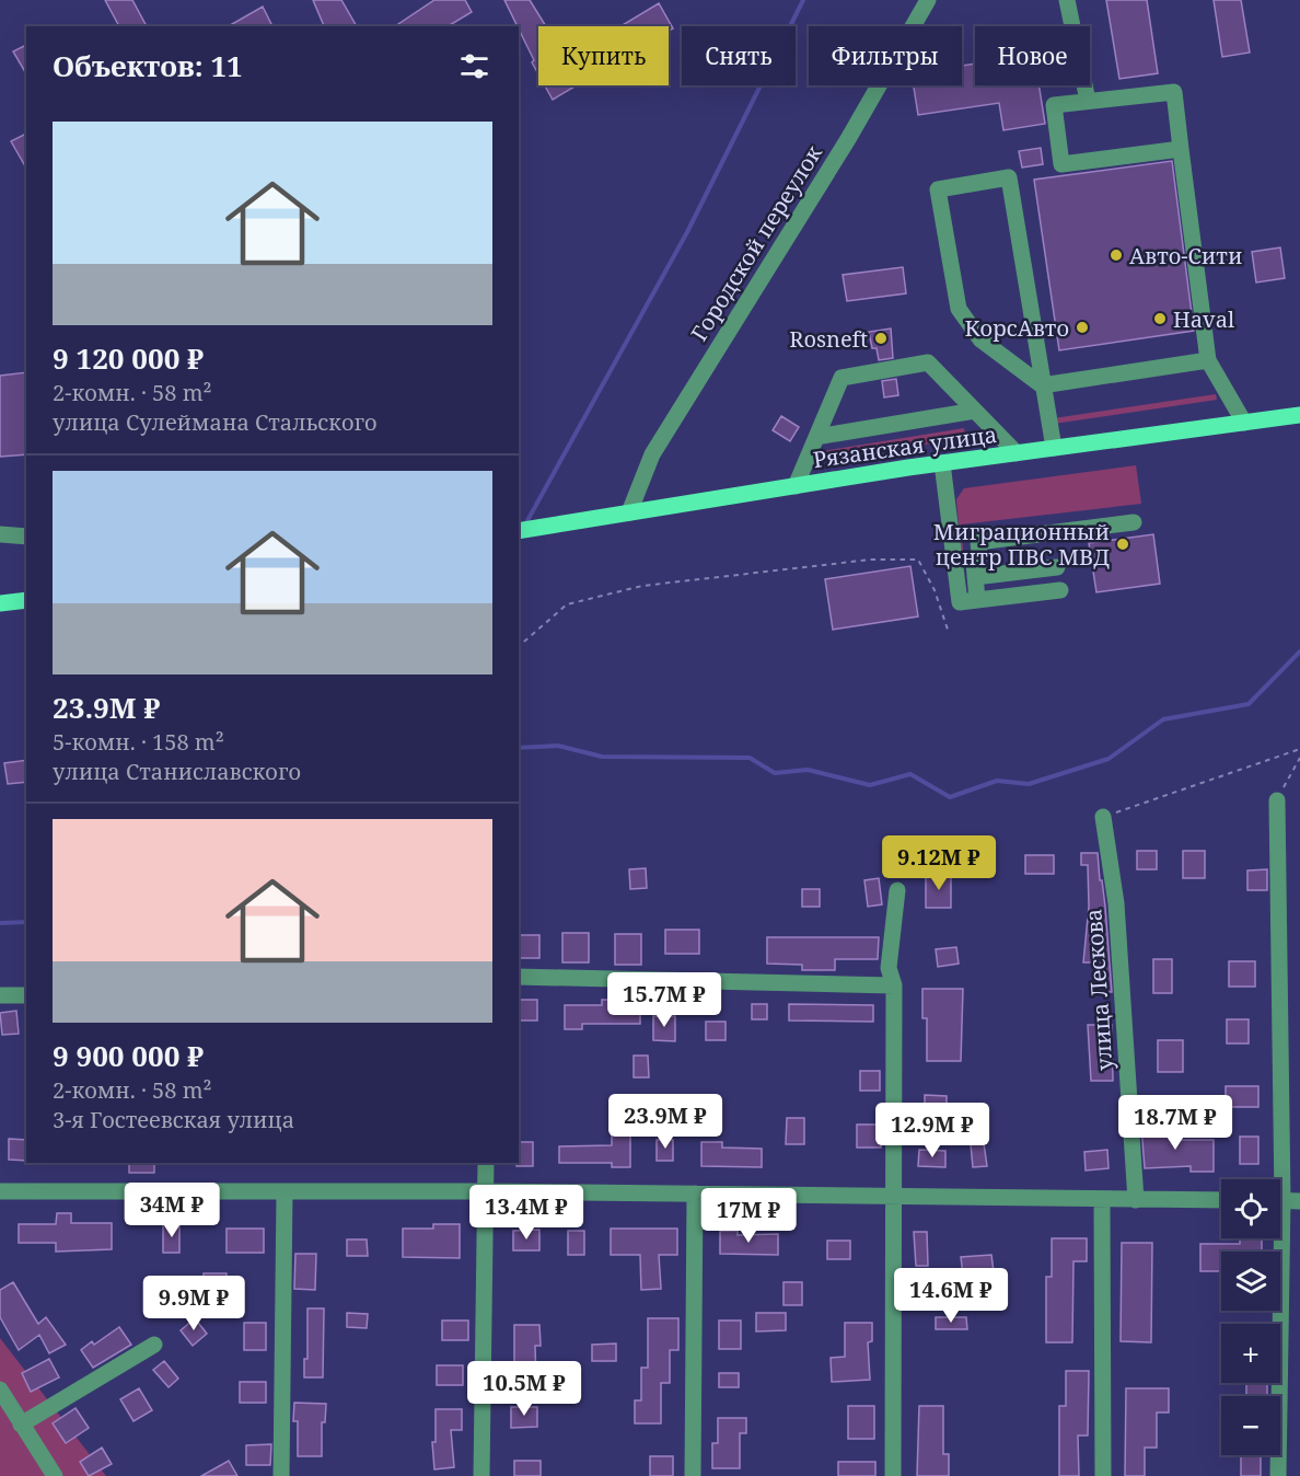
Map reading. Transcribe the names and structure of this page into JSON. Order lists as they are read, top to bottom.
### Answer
{
  "streets": {
    "main road": ["Рязанская улица"],
    "street": ["Городской переулок", "улица Лескова"]
  },
  "crossings": [
    ["Городской переулок", "Рязанская улица"]
  ],
  "places": [
    "Авто-Сити",
    "Haval",
    "КорсАвто",
    "Rosneft",
    "Миграционный центр ПВС МВД"
  ],
  "page": {
    "chip": [
      "Купить",
      "Снять",
      "Фильтры",
      "Новое"
    ],
    "heading": "Объектов: 11",
    "list": [
      {
        "name": "9 120 000 ₽",
        "note": "2-комн. · 58 m² · улица Сулеймана Стальского"
      },
      {
        "name": "23.9M ₽",
        "note": "5-комн. · 158 m² · улица Станиславского"
      },
      {
        "name": "9 900 000 ₽",
        "note": "2-комн. · 58 m² · 3-я Гостеевская улица"
      }
    ],
    "price": [
      "9.12M ₽",
      "15.7M ₽",
      "23.9M ₽",
      "18.7M ₽",
      "12.9M ₽",
      "34M ₽",
      "13.4M ₽",
      "17M ₽",
      "14.6M ₽",
      "9.9M ₽",
      "10.5M ₽"
    ],
    "map_buttons": ["+", "−"]
  }
}
